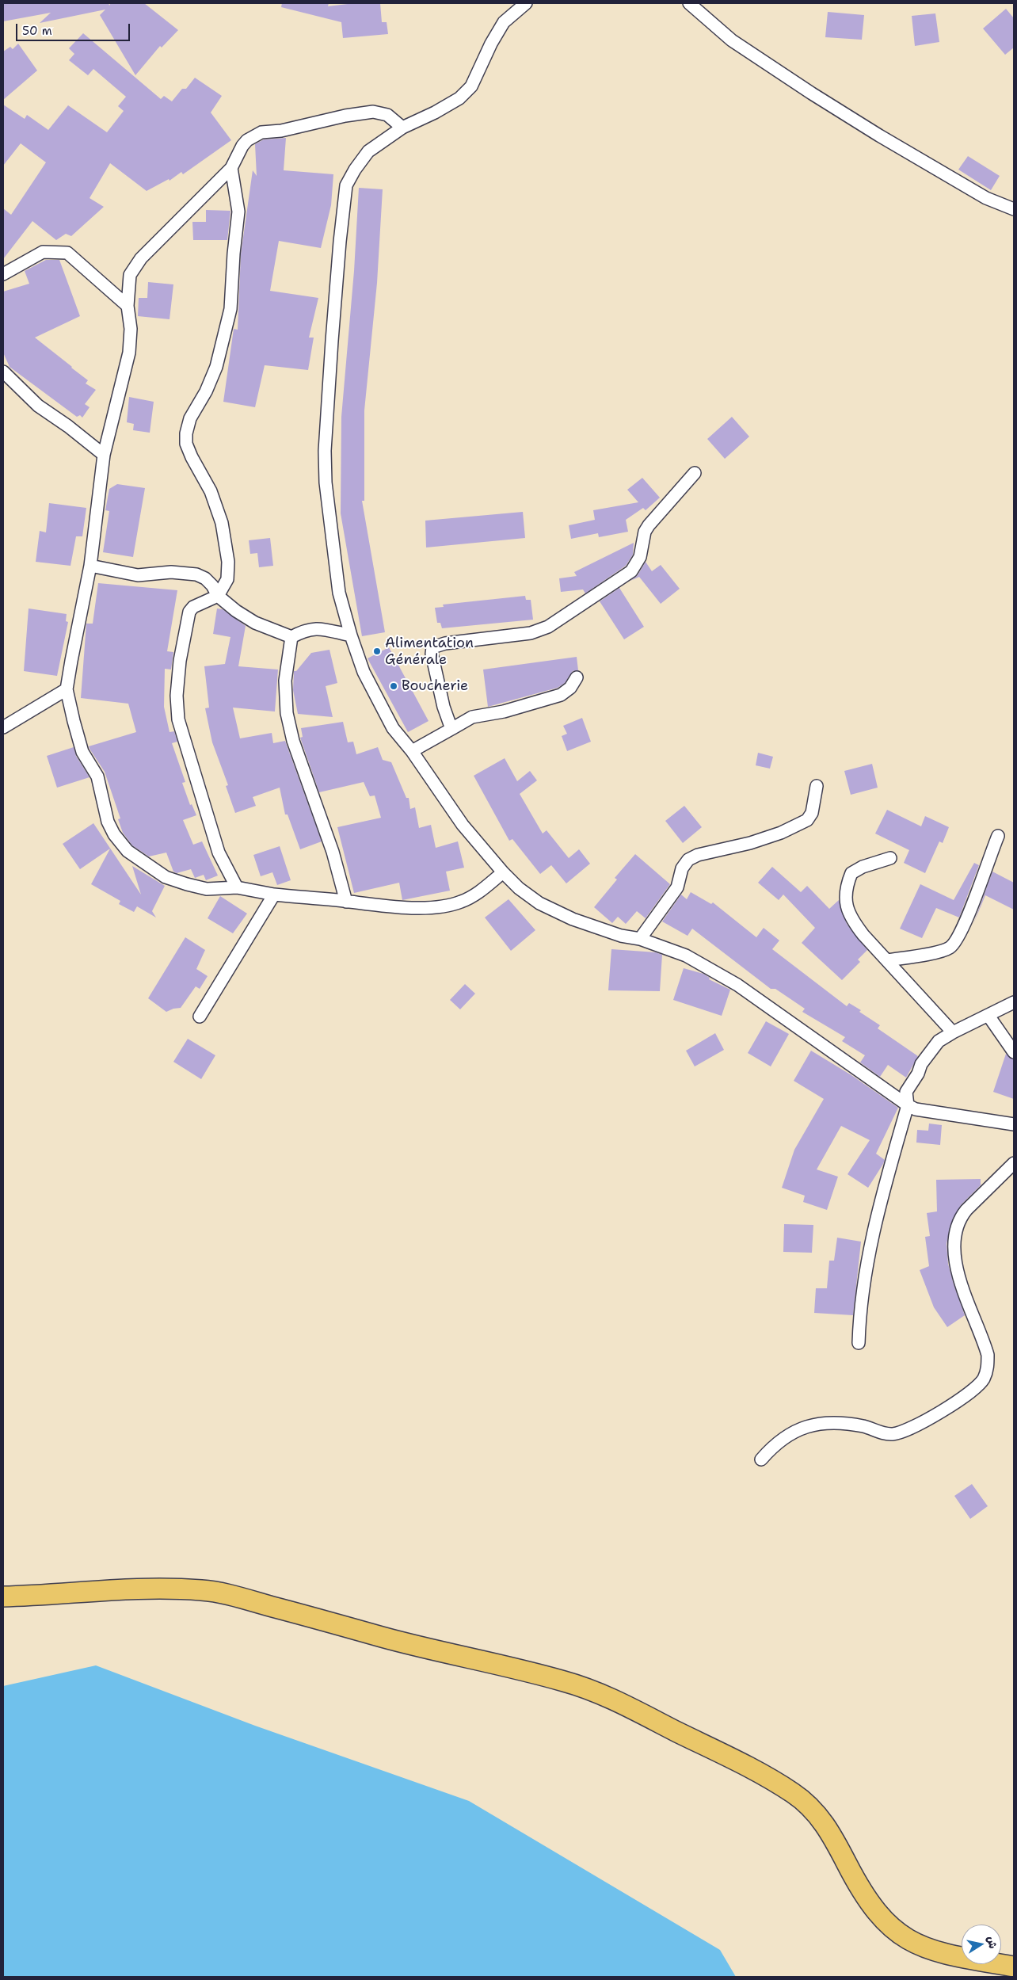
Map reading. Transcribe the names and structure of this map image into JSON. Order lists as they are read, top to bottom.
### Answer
{
  "places": ["Alimentation Générale", "Boucherie"],
  "scale_bar": "50 m",
  "north": "right"
}
